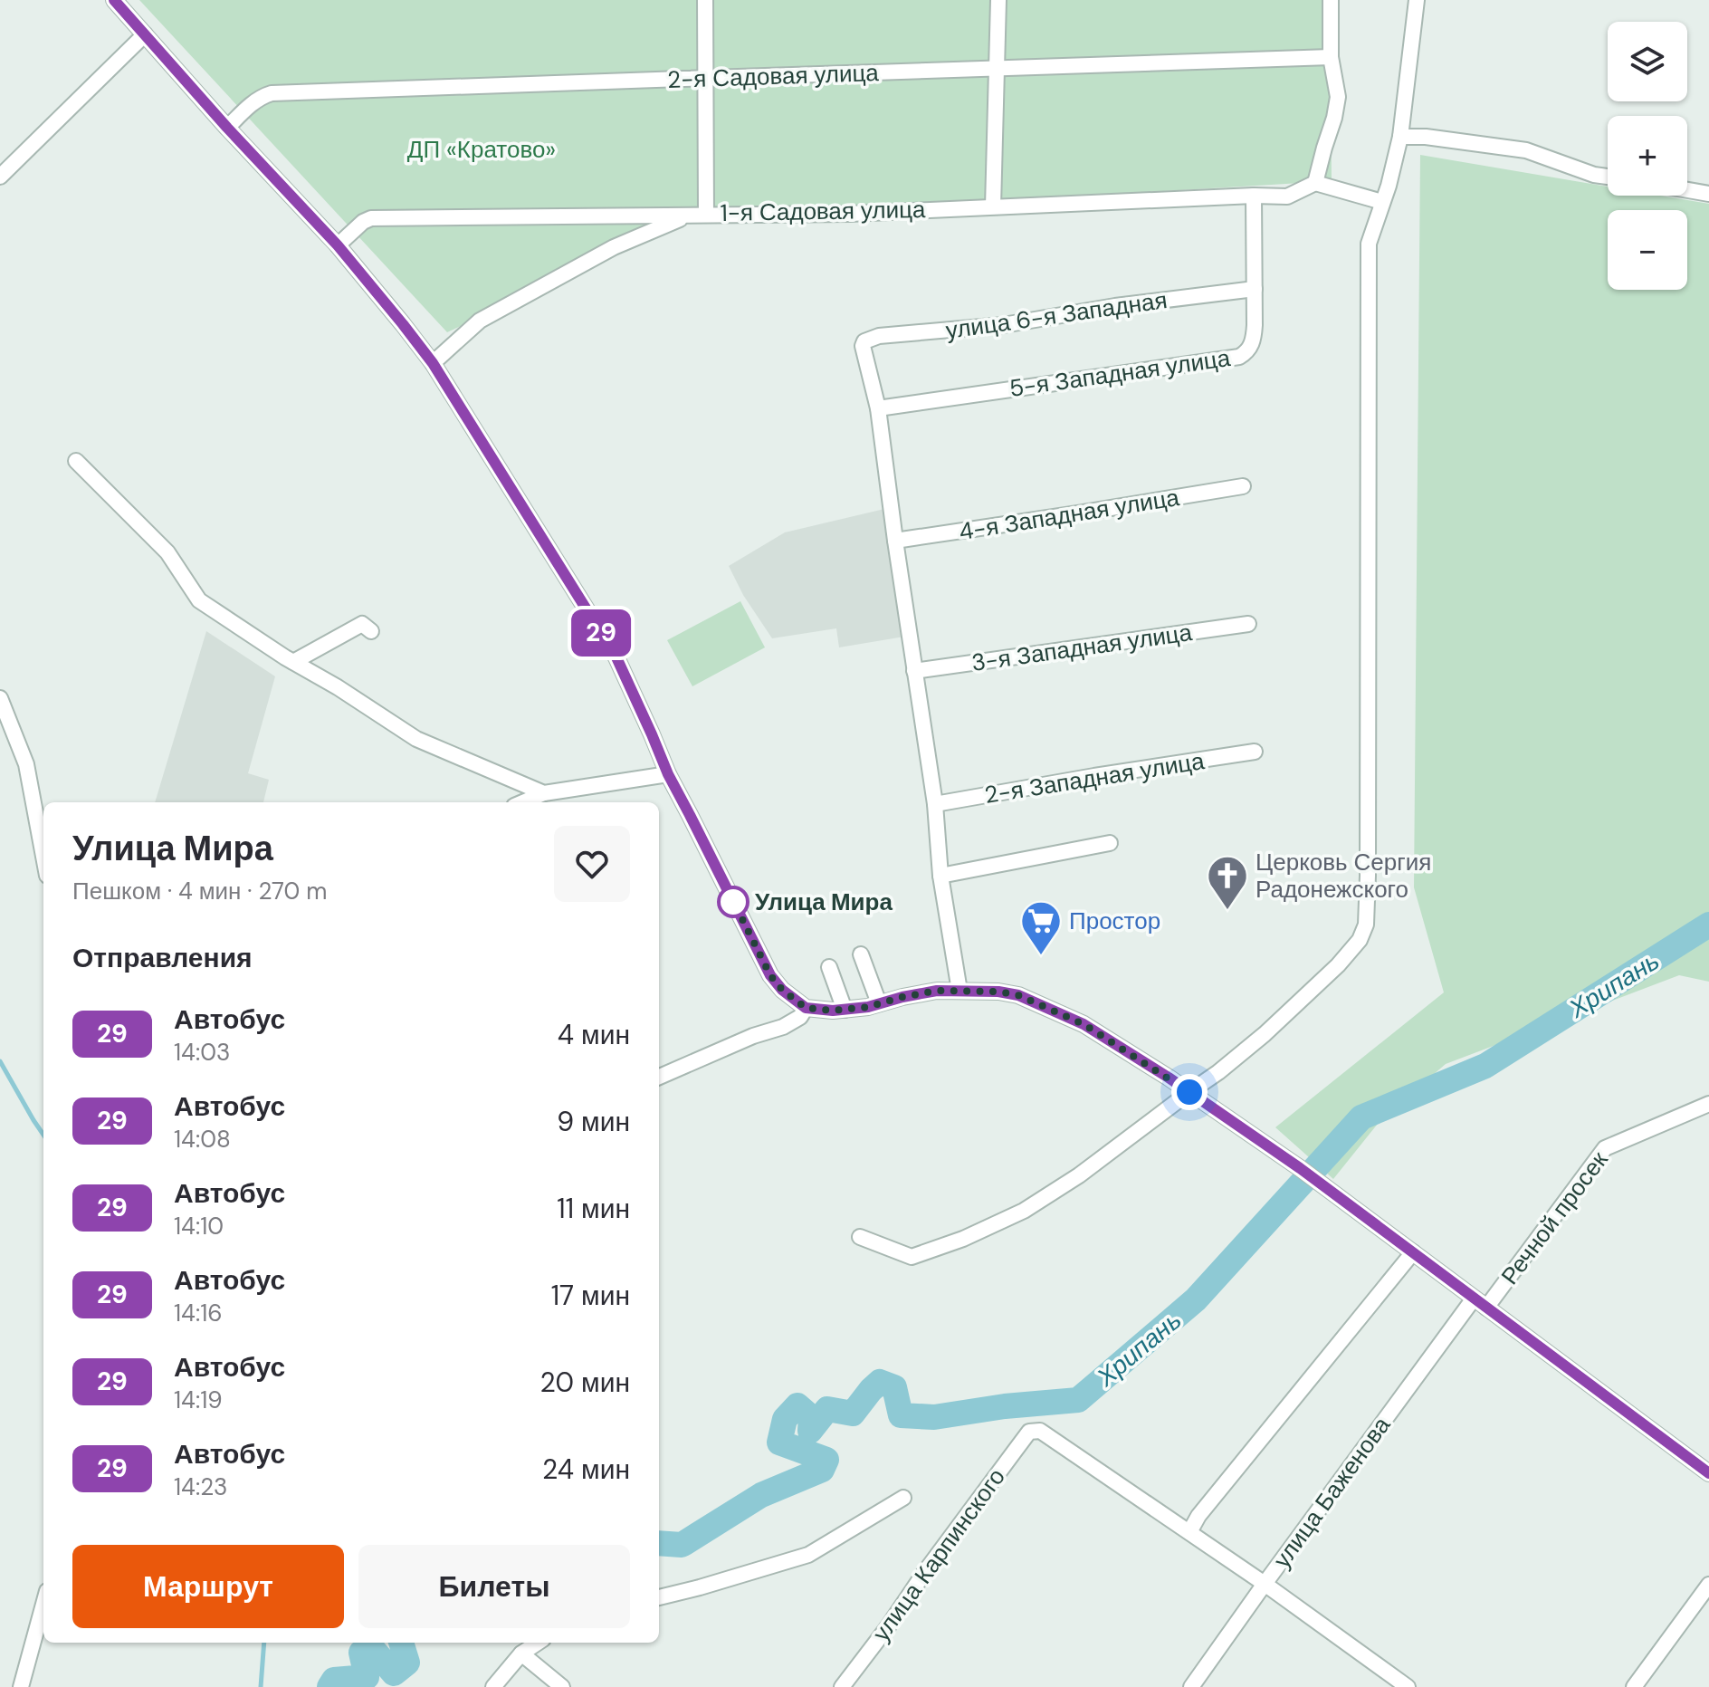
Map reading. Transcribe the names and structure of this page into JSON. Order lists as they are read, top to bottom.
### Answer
{
  "streets": {
    "street": [
      "2-я Садовая улица",
      "1-я Садовая улица",
      "улица 6-я Западная",
      "5-я Западная улица",
      "4-я Западная улица",
      "3-я Западная улица",
      "2-я Западная улица",
      "Речной просек",
      "улица Баженова",
      "улица Карпинского"
    ]
  },
  "crossings": [
    ["1-я Садовая улица", "5-я Западная улица"],
    ["улица 6-я Западная", "5-я Западная улица"],
    ["Речной просек", "улица Баженова"]
  ],
  "water": ["Хрипань"],
  "parks": ["ДП «Кратово»"],
  "places": {
    "other": ["Улица Мира"],
    "church": ["Церковь Сергия Радонежского"],
    "supermarket": ["Простор"]
  },
  "lines": ["bus line 29"],
  "page": {
    "on_map": "29",
    "map_buttons": ["+", "−"],
    "heading": [
      ["Улица Мира", "Пешком · 4 мин · 270 m"],
      "Отправления"
    ],
    "list": [
      {
        "mark": "29",
        "name": "Автобус",
        "note": "14:03",
        "value": "4 мин"
      },
      {
        "mark": "29",
        "name": "Автобус",
        "note": "14:08",
        "value": "9 мин"
      },
      {
        "mark": "29",
        "name": "Автобус",
        "note": "14:10",
        "value": "11 мин"
      },
      {
        "mark": "29",
        "name": "Автобус",
        "note": "14:16",
        "value": "17 мин"
      },
      {
        "mark": "29",
        "name": "Автобус",
        "note": "14:19",
        "value": "20 мин"
      },
      {
        "mark": "29",
        "name": "Автобус",
        "note": "14:23",
        "value": "24 мин"
      }
    ],
    "buttons": ["Маршрут", "Билеты"]
  }
}
